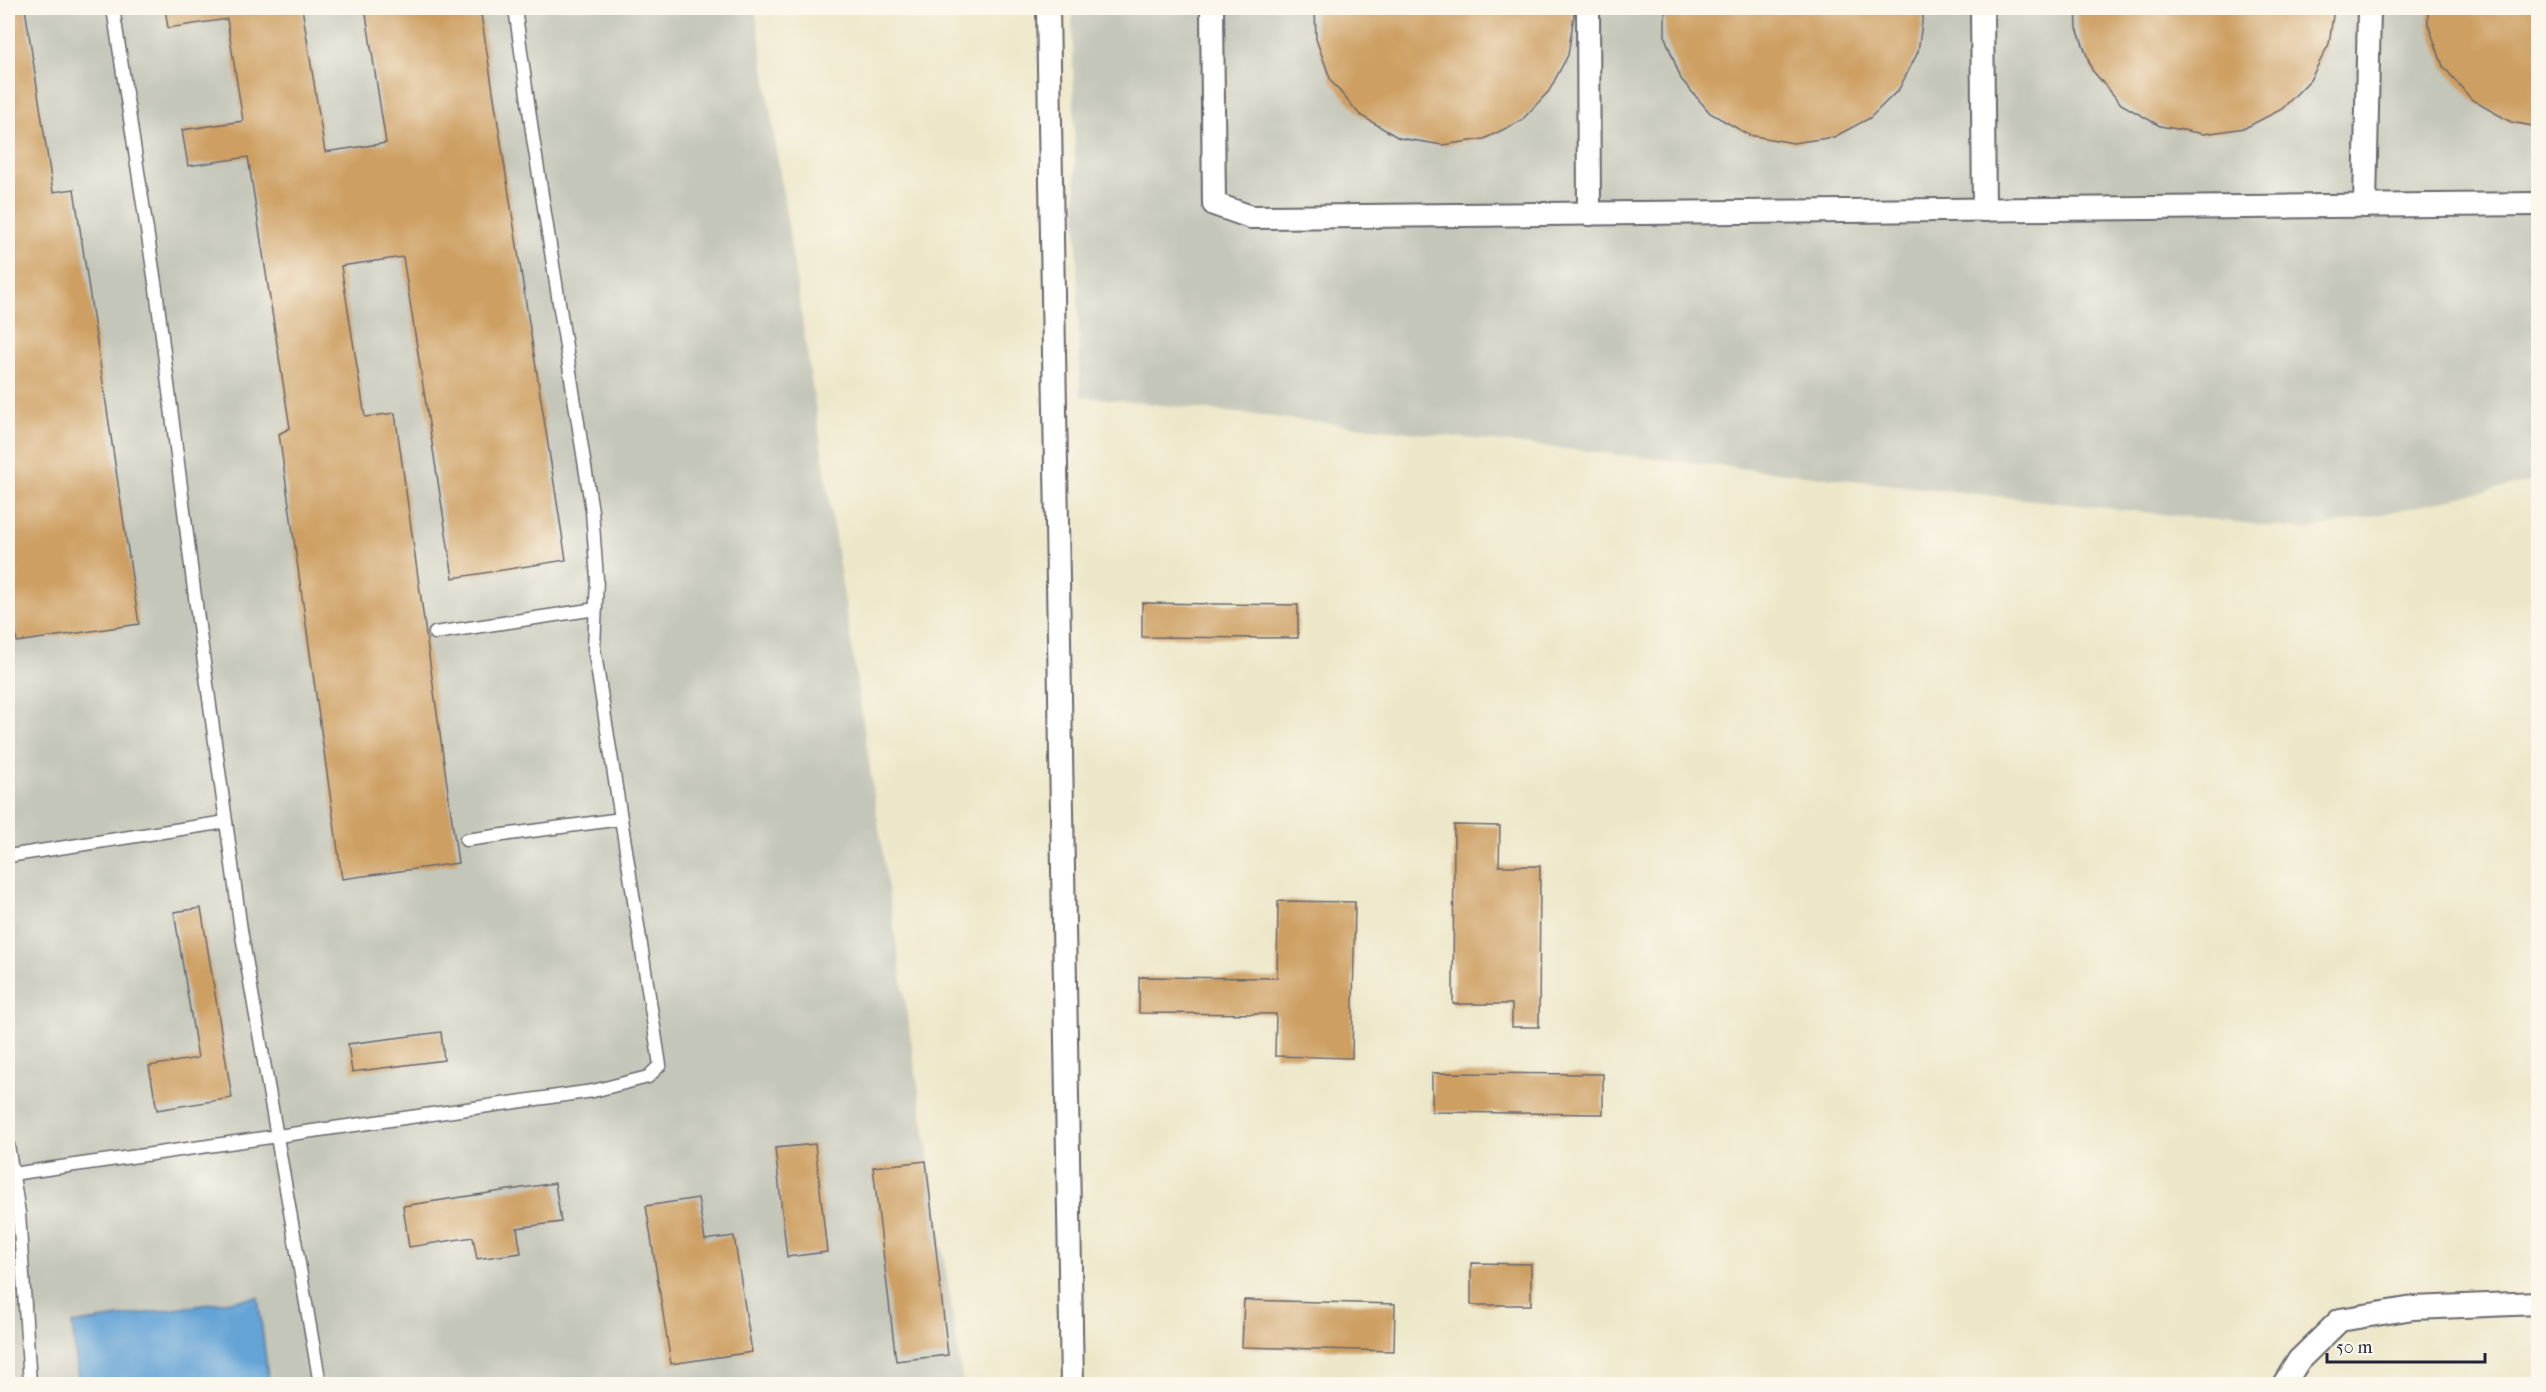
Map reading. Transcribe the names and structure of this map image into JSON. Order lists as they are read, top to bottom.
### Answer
{
  "scale_bar": "50 m"
}
